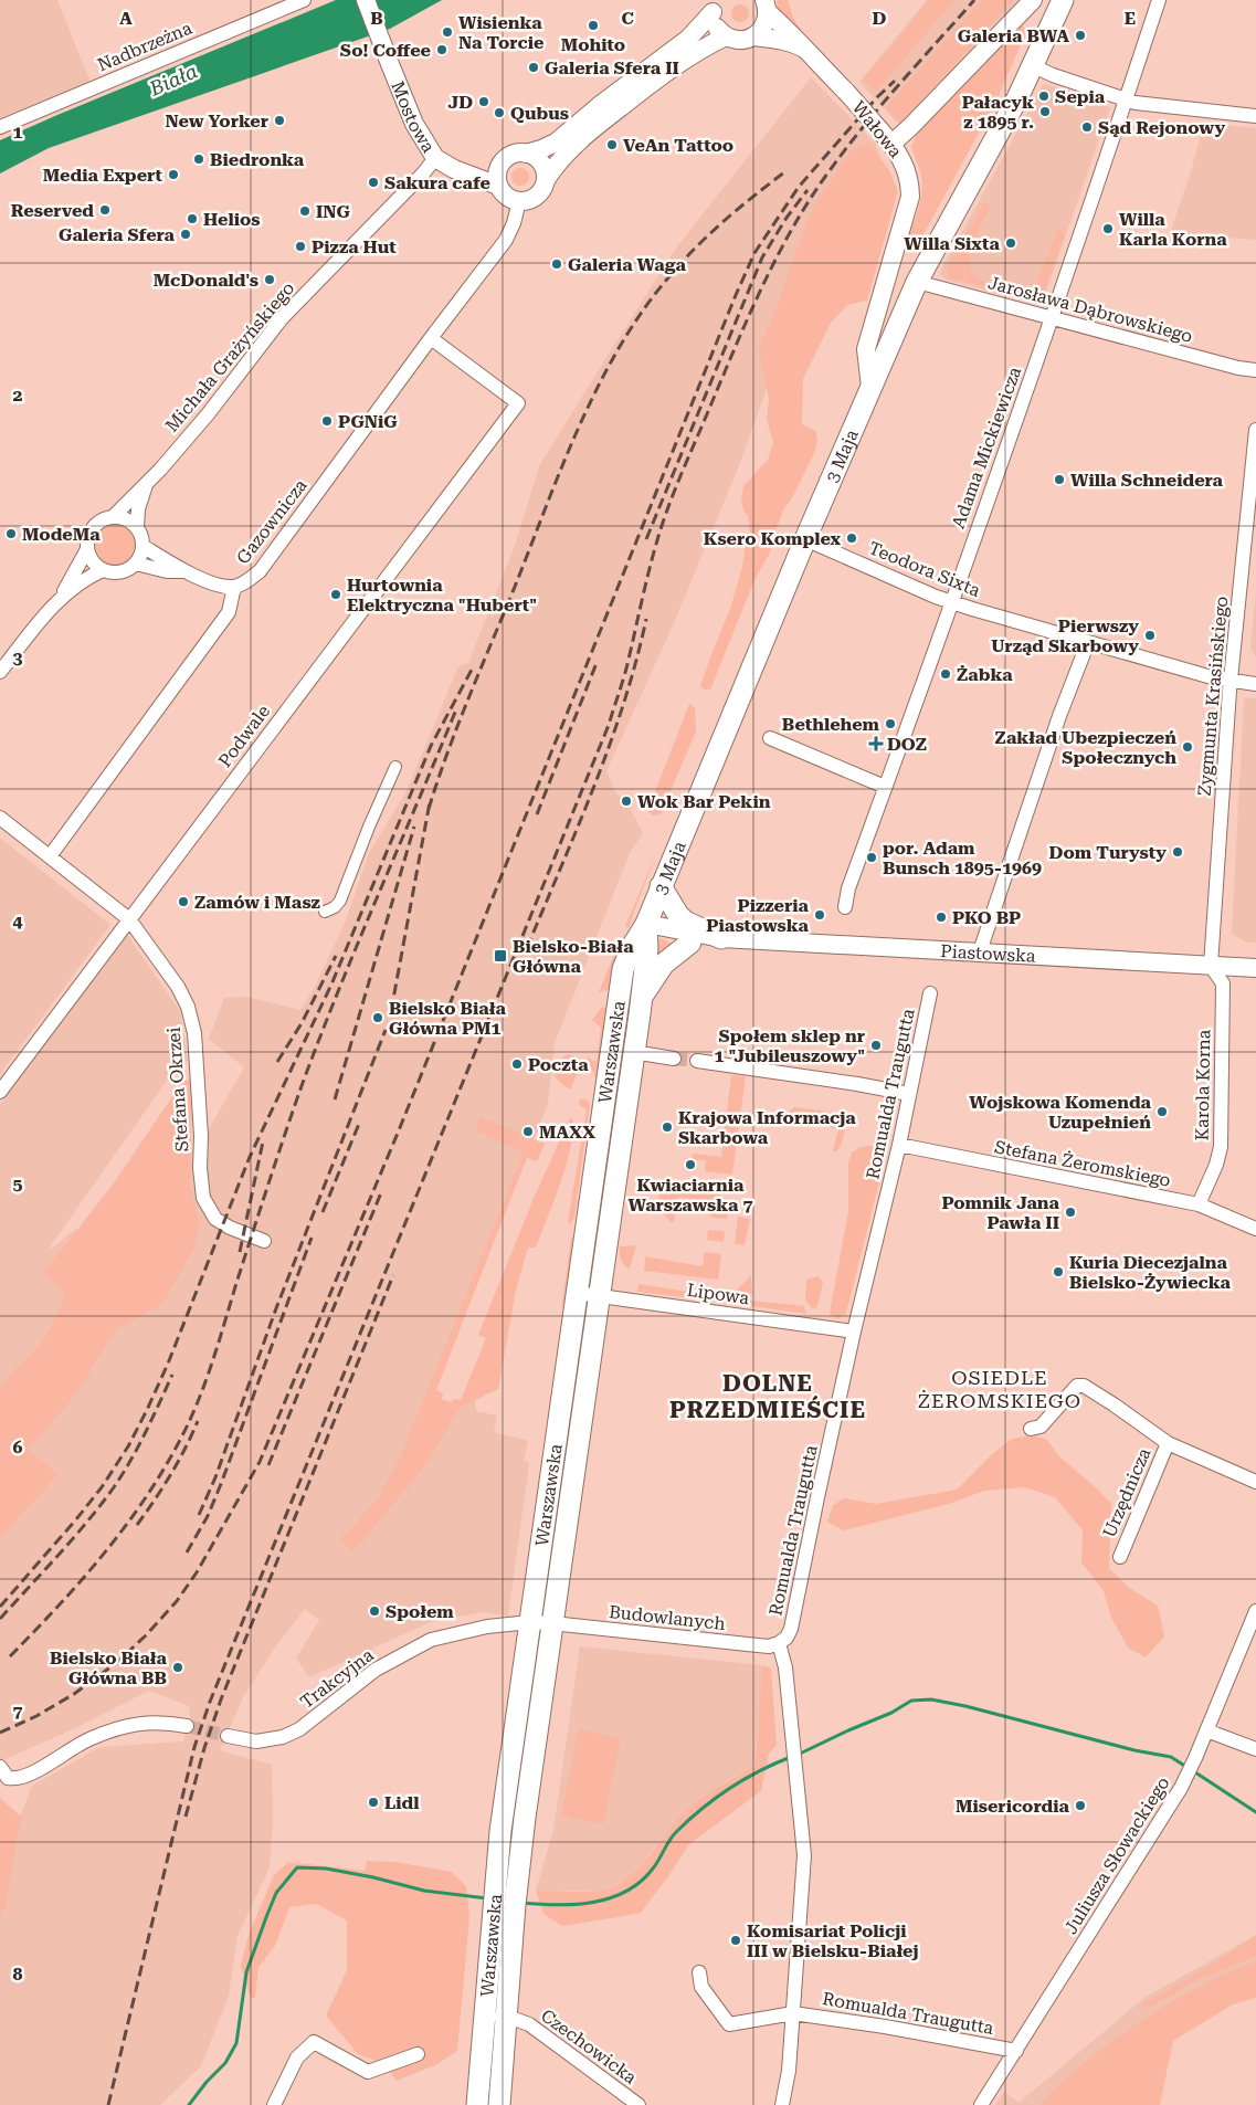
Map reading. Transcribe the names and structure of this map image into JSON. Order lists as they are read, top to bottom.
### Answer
{
  "streets": {
    "main road": ["3 Maja", "Warszawska"],
    "street": [
      "Nadbrzeżna",
      "Mostowa",
      "Wałowa",
      "Jarosława Dąbrowskiego",
      "Michała Grażyńskiego",
      "Adama Mickiewicza",
      "Gazownicza",
      "Teodora Sixta",
      "Zygmunta Krasińskiego",
      "Podwale",
      "Piastowska",
      "Karola Korna",
      "Stefana Okrzei",
      "Romualda Traugutta",
      "Stefana Żeromskiego",
      "Lipowa",
      "Urzędnicza",
      "Budowlanych",
      "Trakcyjna",
      "Juliusza Słowackiego",
      "Czechowicka"
    ]
  },
  "crossings": [
    ["Mostowa", "Michała Grażyńskiego"],
    ["Mostowa", "Gazownicza"],
    ["Wałowa", "3 Maja"],
    ["Jarosława Dąbrowskiego", "Adama Mickiewicza"],
    ["Jarosława Dąbrowskiego", "3 Maja"],
    ["Adama Mickiewicza", "Teodora Sixta"],
    ["3 Maja", "Teodora Sixta"],
    ["3 Maja", "Piastowska"],
    ["3 Maja", "Warszawska"],
    ["Gazownicza", "Podwale"],
    ["Gazownicza", "Stefana Okrzei"],
    ["Teodora Sixta", "Zygmunta Krasińskiego"],
    ["Zygmunta Krasińskiego", "Piastowska"],
    ["Zygmunta Krasińskiego", "Karola Korna"],
    ["Podwale", "Stefana Okrzei"],
    ["Piastowska", "Warszawska"],
    ["Piastowska", "Karola Korna"],
    ["Warszawska", "Lipowa"],
    ["Warszawska", "Budowlanych"],
    ["Warszawska", "Trakcyjna"],
    ["Warszawska", "Czechowicka"],
    ["Karola Korna", "Stefana Żeromskiego"],
    ["Romualda Traugutta", "Stefana Żeromskiego"],
    ["Romualda Traugutta", "Lipowa"],
    ["Romualda Traugutta", "Budowlanych"],
    ["Romualda Traugutta", "Juliusza Słowackiego"]
  ],
  "districts": ["OSIEDLE ŻEROMSKIEGO", "DOLNE PRZEDMIEŚCIE"],
  "water": ["Biała"],
  "places": {
    "other": [
      "Mohito",
      "Wisienka Na Torcie",
      "Galeria BWA",
      "So! Coffee",
      "Galeria Sfera II",
      "Sepia",
      "JD",
      "Pałacyk z 1895 r.",
      "Qubus",
      "New Yorker",
      "Sąd Rejonowy",
      "VeAn Tattoo",
      "Biedronka",
      "Media Expert",
      "Sakura cafe",
      "Reserved",
      "ING",
      "Helios",
      "Willa Karla Korna",
      "Galeria Sfera",
      "Willa Sixta",
      "Pizza Hut",
      "Galeria Waga",
      "McDonald's",
      "PGNiG",
      "Willa Schneidera",
      "ModeMa",
      "Ksero Komplex",
      "Hurtownia Elektryczna \"Hubert\"",
      "Pierwszy Urząd Skarbowy",
      "Żabka",
      "Bethlehem",
      "Zakład Ubezpieczeń Społecznych",
      "Wok Bar Pekin",
      "Dom Turysty",
      "por. Adam Bunsch 1895-1969",
      "Zamów i Masz",
      "Pizzeria Piastowska",
      "PKO BP",
      "Bielsko Biała Główna PM1",
      "Społem sklep nr 1 \"Jubileuszowy\"",
      "Poczta",
      "Wojskowa Komenda Uzupełnień",
      "Krajowa Informacja Skarbowa",
      "MAXX",
      "Kwiaciarnia Warszawska 7",
      "Pomnik Jana Pawła II",
      "Kuria Diecezjalna Bielsko-Żywiecka",
      "Społem",
      "Bielsko Biała Główna BB",
      "Lidl",
      "Misericordia",
      "Komisariat Policji III w Bielsku-Białej"
    ],
    "health": ["DOZ"],
    "transit": ["Bielsko-Biała Główna"]
  },
  "grid": {
    "columns": [
      "A",
      "B",
      "C",
      "D",
      "E"
    ],
    "rows": [
      "1",
      "2",
      "3",
      "4",
      "5",
      "6",
      "7",
      "8"
    ]
  }
}
